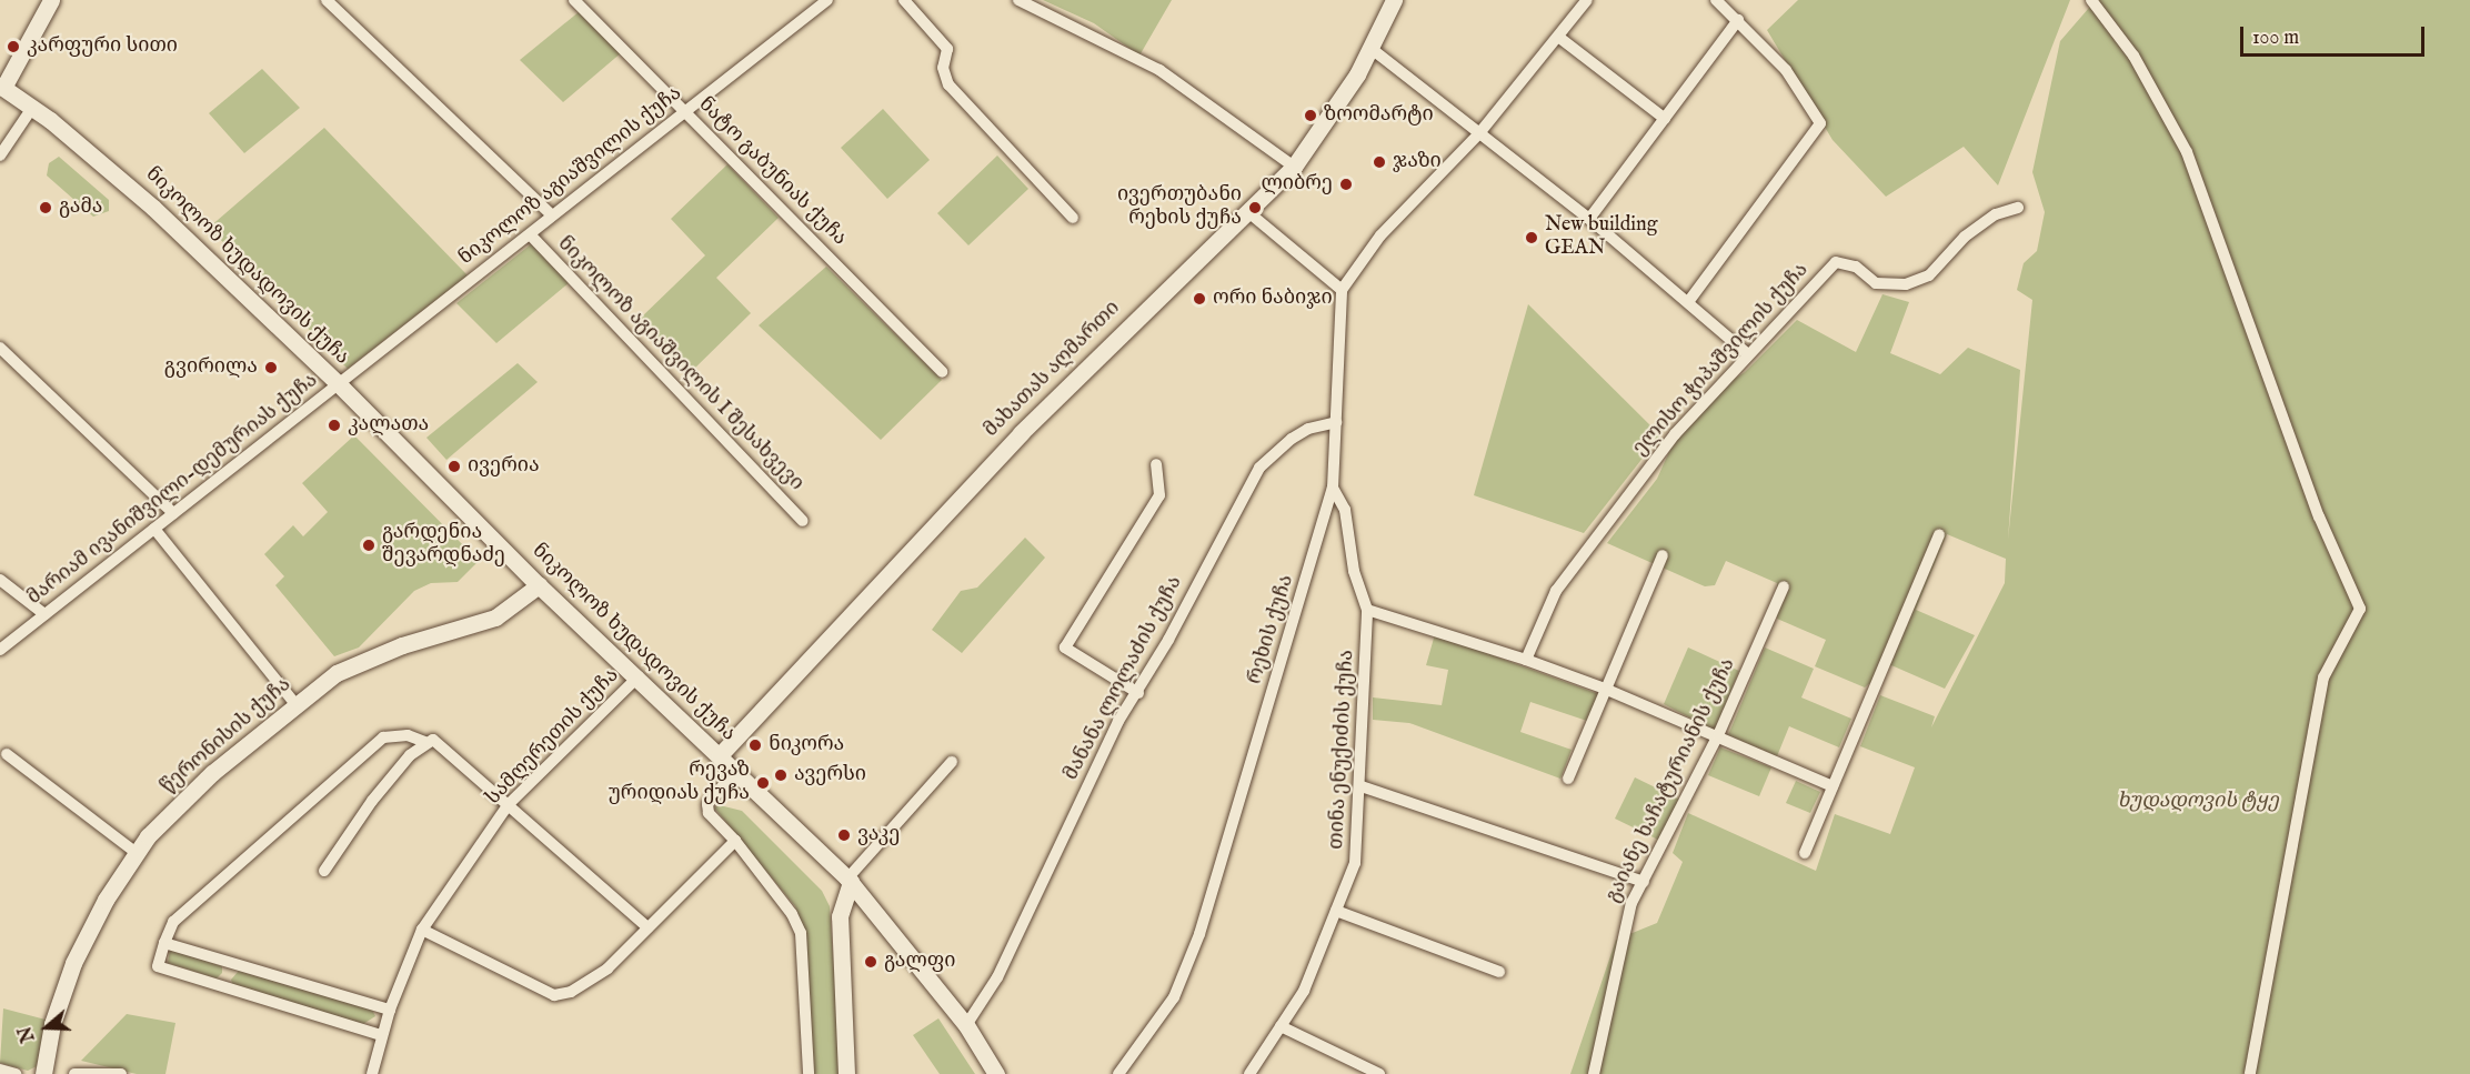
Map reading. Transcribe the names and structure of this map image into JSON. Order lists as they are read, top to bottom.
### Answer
{
  "streets": {
    "main road": ["ნიკოლოზ ხუდადოვის ქუჩა", "მახათას აღმართი", "წერონისის ქუჩა"],
    "street": [
      "ნატო გაბუნიას ქუჩა",
      "ნიკოლოზ აგიაშვილის ქუჩა",
      "ელისო ჭიპაშვილის ქუჩა",
      "ნიკოლოზ აგიაშვილის I შესახვევი",
      "მარიამ ივანიშვილი-დემურიას ქუჩა",
      "რეხის ქუჩა",
      "მანანა ლოლაძის ქუჩა",
      "სამღერეთის ქუჩა",
      "თინა ენუქიძის ქუჩა",
      "გაიანე ხაჩატურიანის ქუჩა"
    ]
  },
  "crossings": [
    ["ნატო გაბუნიას ქუჩა", "ნიკოლოზ აგიაშვილის ქუჩა"],
    ["ნიკოლოზ აგიაშვილის ქუჩა", "ნიკოლოზ ხუდადოვის ქუჩა"],
    ["ნიკოლოზ აგიაშვილის ქუჩა", "ნიკოლოზ აგიაშვილის I შესახვევი"],
    ["ნიკოლოზ აგიაშვილის ქუჩა", "მარიამ ივანიშვილი-დემურიას ქუჩა"],
    ["ნიკოლოზ ხუდადოვის ქუჩა", "მახათას აღმართი"],
    ["ნიკოლოზ ხუდადოვის ქუჩა", "მარიამ ივანიშვილი-დემურიას ქუჩა"],
    ["ნიკოლოზ ხუდადოვის ქუჩა", "მანანა ლოლაძის ქუჩა"],
    ["ნიკოლოზ ხუდადოვის ქუჩა", "წერონისის ქუჩა"],
    ["ნიკოლოზ ხუდადოვის ქუჩა", "სამღერეთის ქუჩა"],
    ["რეხის ქუჩა", "მანანა ლოლაძის ქუჩა"],
    ["რეხის ქუჩა", "თინა ენუქიძის ქუჩა"]
  ],
  "parks": ["ხუდადოვის ტყე"],
  "places": [
    "კარფური სითი",
    "ზოომარტი",
    "ჯაზი",
    "ლიბრე",
    "გამა",
    "ივერთუბანი რეხის ქუჩა",
    "New building GEAN",
    "ორი ნაბიჯი",
    "გვირილა",
    "კალათა",
    "ივერია",
    "გარდენია შევარდნაძე",
    "ნიკორა",
    "ავერსი",
    "რევაზ ურიდიას ქუჩა",
    "ვაკე",
    "გალფი"
  ],
  "scale_bar": "100 m",
  "north": "left"
}
